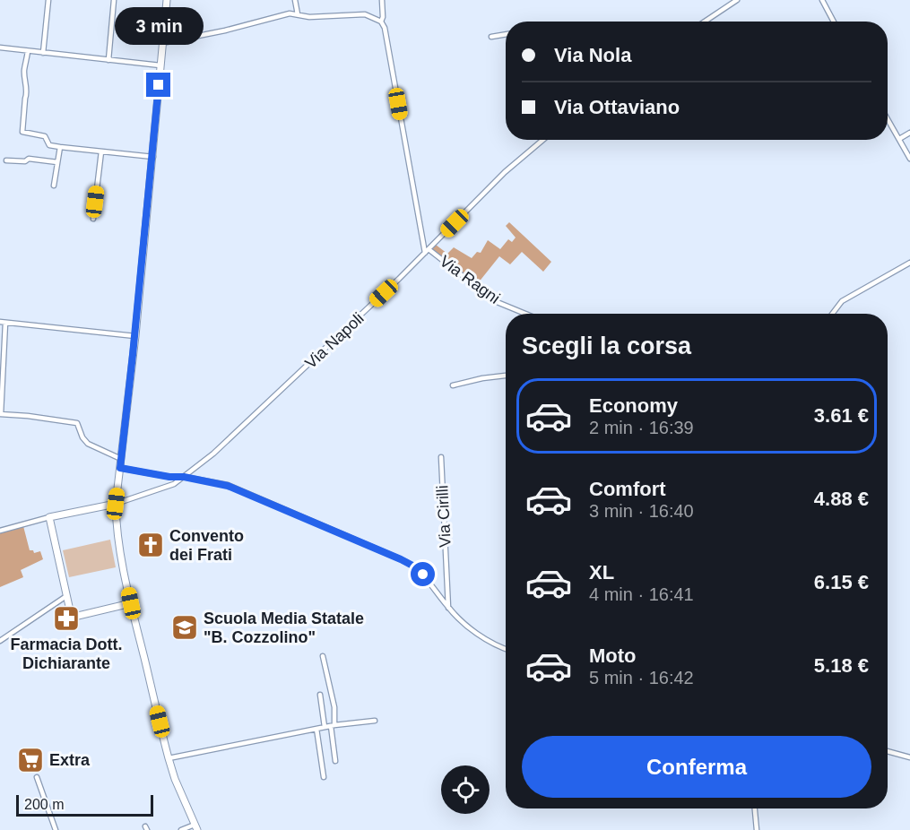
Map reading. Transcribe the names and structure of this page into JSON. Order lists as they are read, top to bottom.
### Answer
{
  "streets": {
    "street": ["Via Ragni", "Via Napoli", "Via Cirilli"]
  },
  "crossings": [
    ["Via Ragni", "Via Napoli"]
  ],
  "places": {
    "church": ["Convento dei Frati"],
    "pharmacy": ["Farmacia Dott. Dichiarante"],
    "school or university": ["Scuola Media Statale \"B. Cozzolino\""],
    "supermarket": ["Extra"]
  },
  "scale_bar": "200 m",
  "page": {
    "bubble": "3 min",
    "banner": ["Via Nola", "Via Ottaviano"],
    "heading": "Scegli la corsa",
    "list": [
      {
        "name": "Economy",
        "note": "2 min · 16:39",
        "value": "3.61 €"
      },
      {
        "name": "Comfort",
        "note": "3 min · 16:40",
        "value": "4.88 €"
      },
      {
        "name": "XL",
        "note": "4 min · 16:41",
        "value": "6.15 €"
      },
      {
        "name": "Moto",
        "note": "5 min · 16:42",
        "value": "5.18 €"
      }
    ],
    "buttons": "Conferma",
    "scale": "200 m"
  }
}
